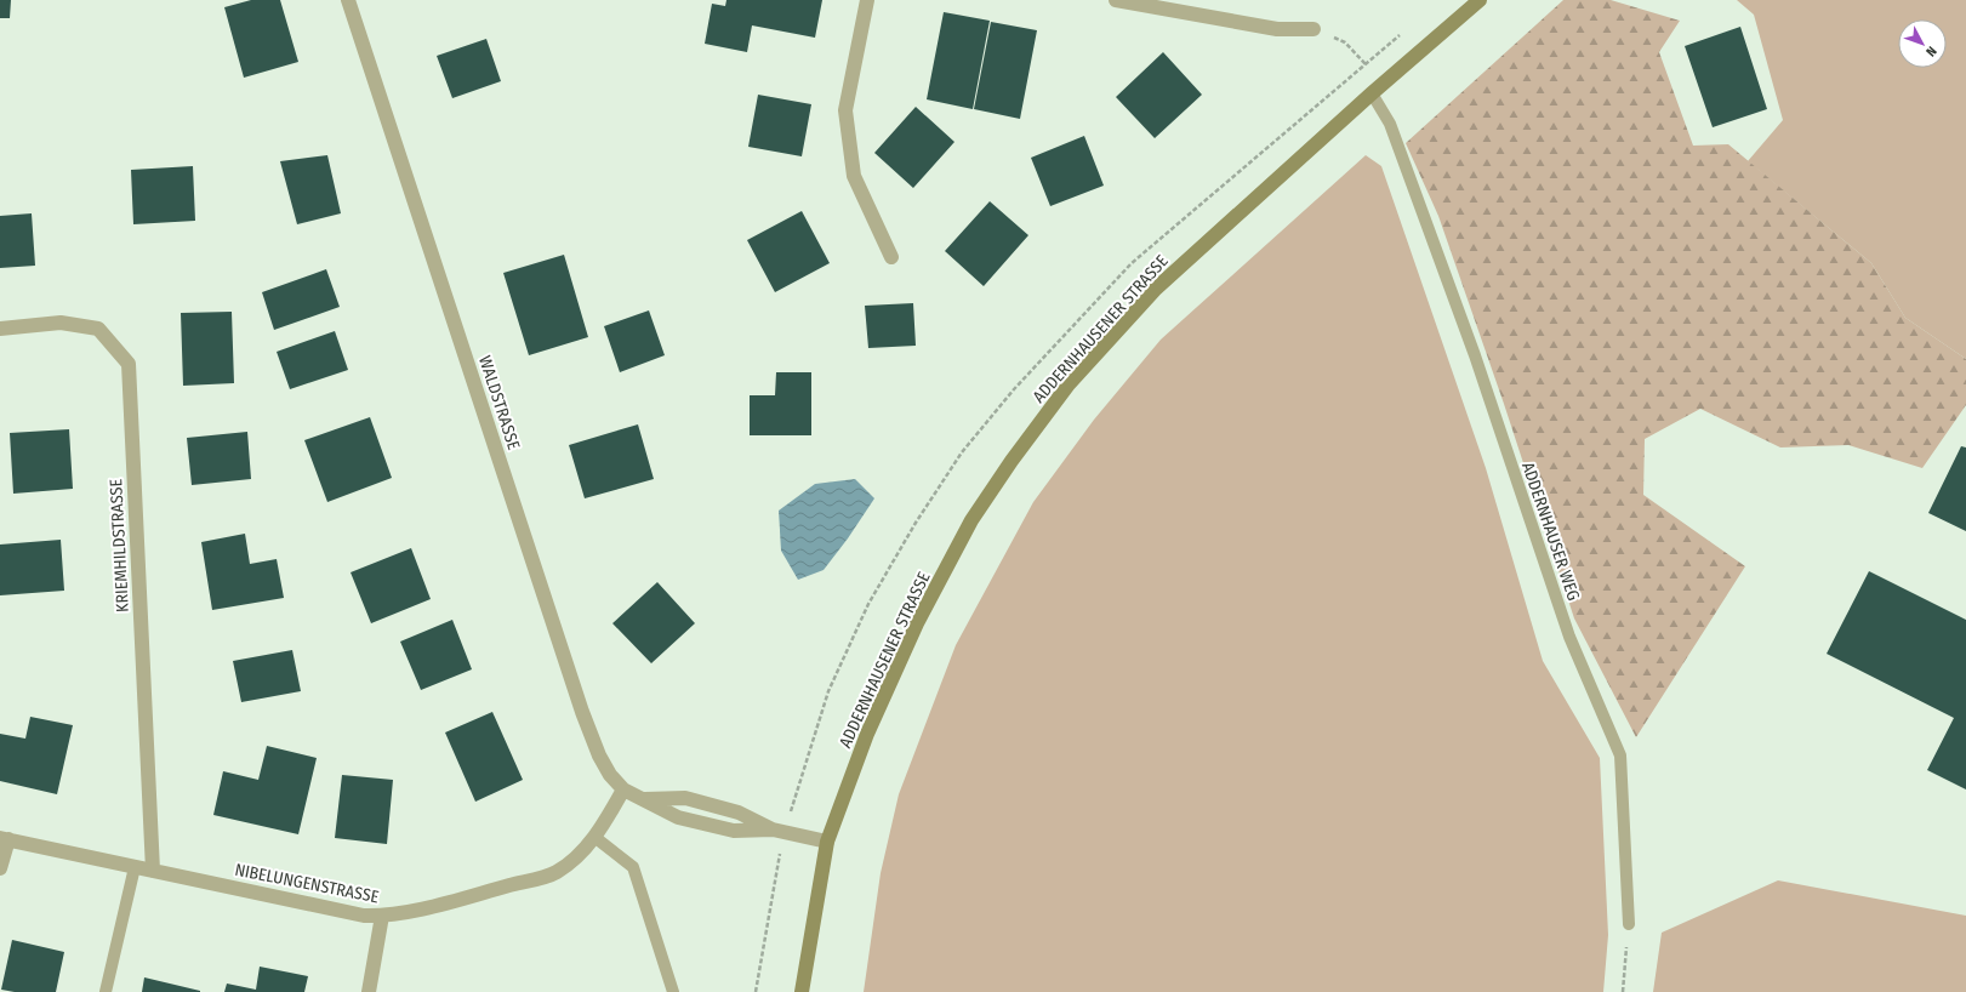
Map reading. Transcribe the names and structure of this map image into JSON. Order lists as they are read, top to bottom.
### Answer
{
  "streets": {
    "street": [
      "ADDERNHAUSENER STRASSE",
      "WALDSTRASSE",
      "KRIEMHILDSTRASSE",
      "NIBELUNGENSTRASSE"
    ],
    "lane": ["ADDERNHAUSER WEG"]
  },
  "crossings": [
    ["ADDERNHAUSENER STRASSE", "WALDSTRASSE"],
    ["ADDERNHAUSENER STRASSE", "ADDERNHAUSER WEG"],
    ["WALDSTRASSE", "NIBELUNGENSTRASSE"],
    ["KRIEMHILDSTRASSE", "NIBELUNGENSTRASSE"]
  ],
  "north": "bottom right"
}
